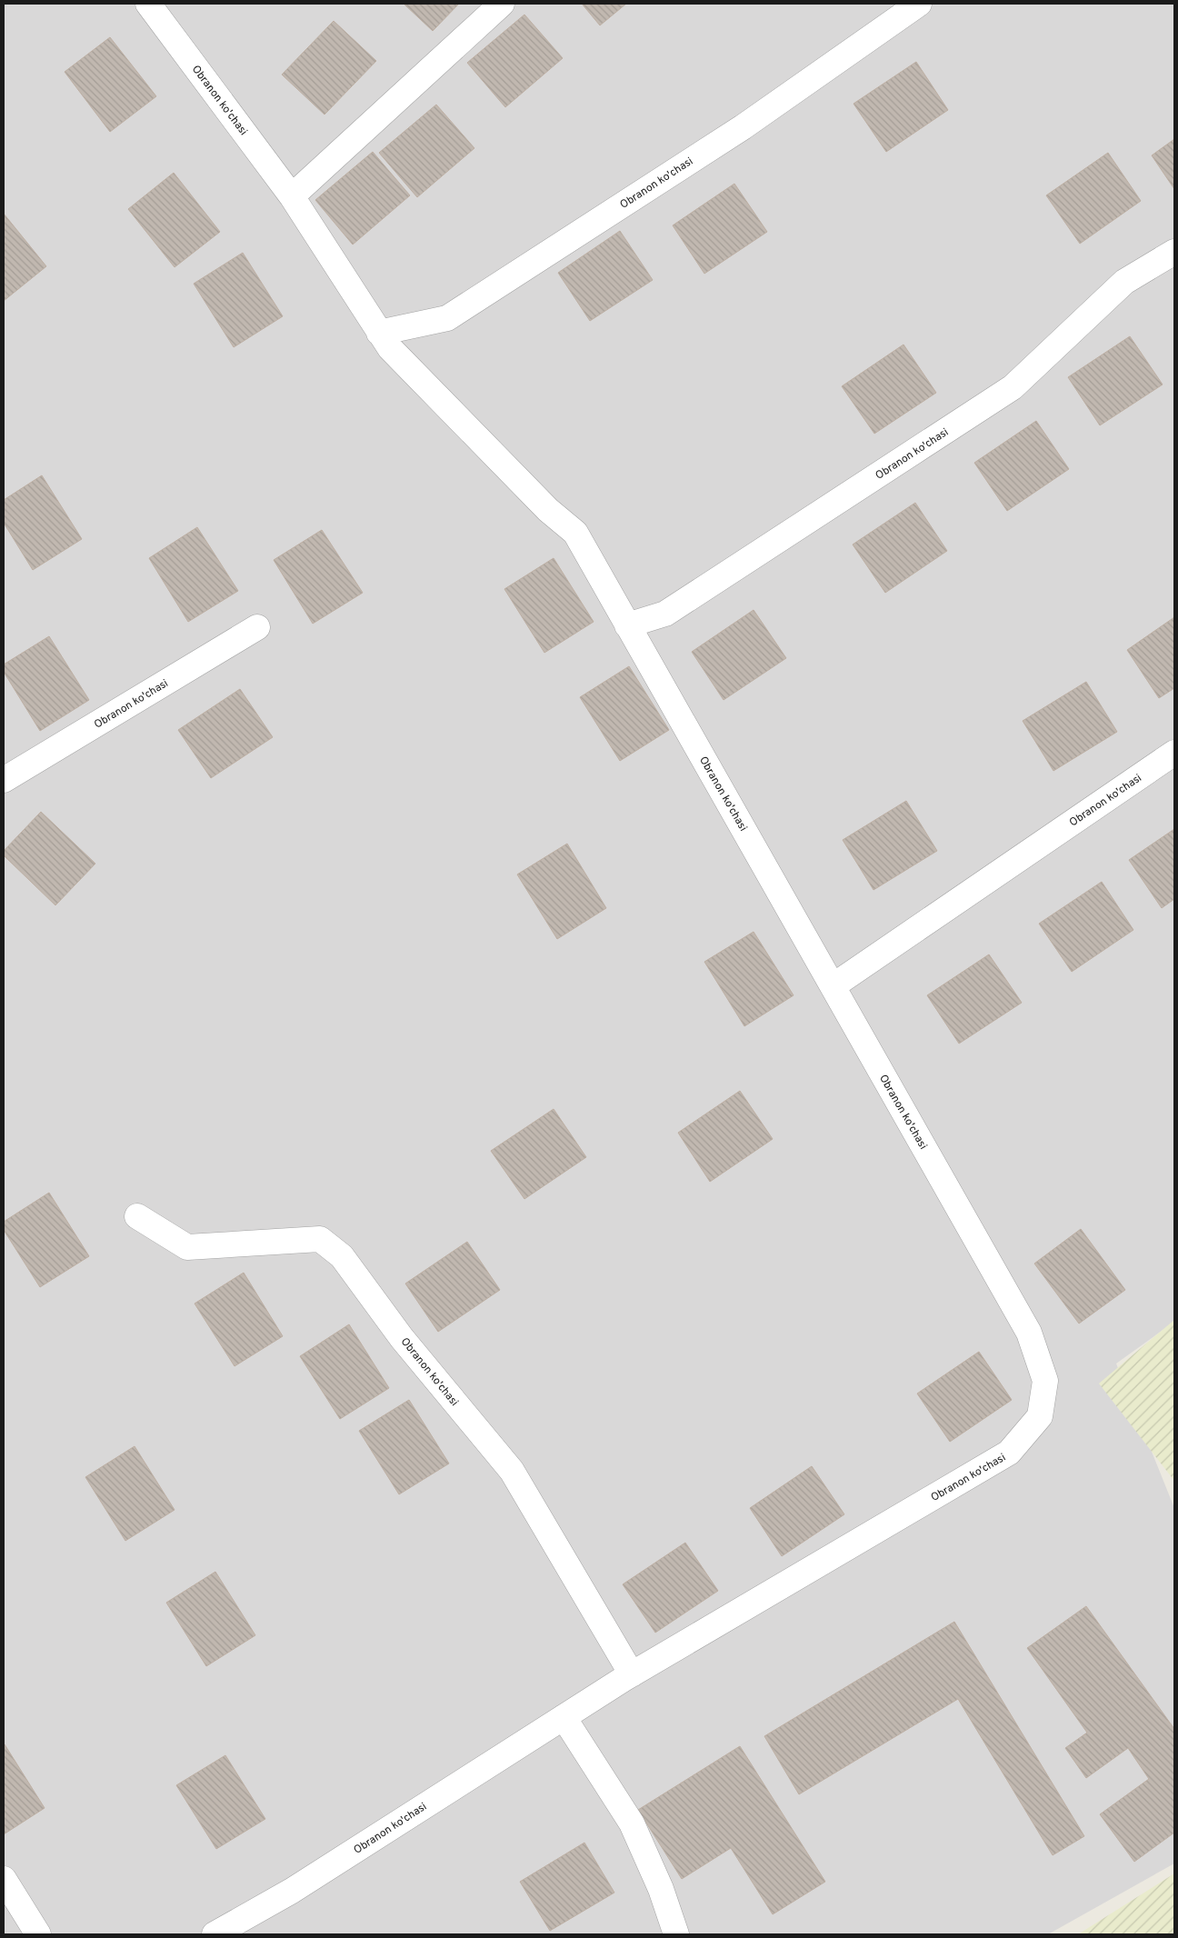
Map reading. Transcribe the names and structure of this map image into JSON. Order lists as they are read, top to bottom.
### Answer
{
  "streets": {
    "street": ["Obranon ko'chasi"]
  }
}
